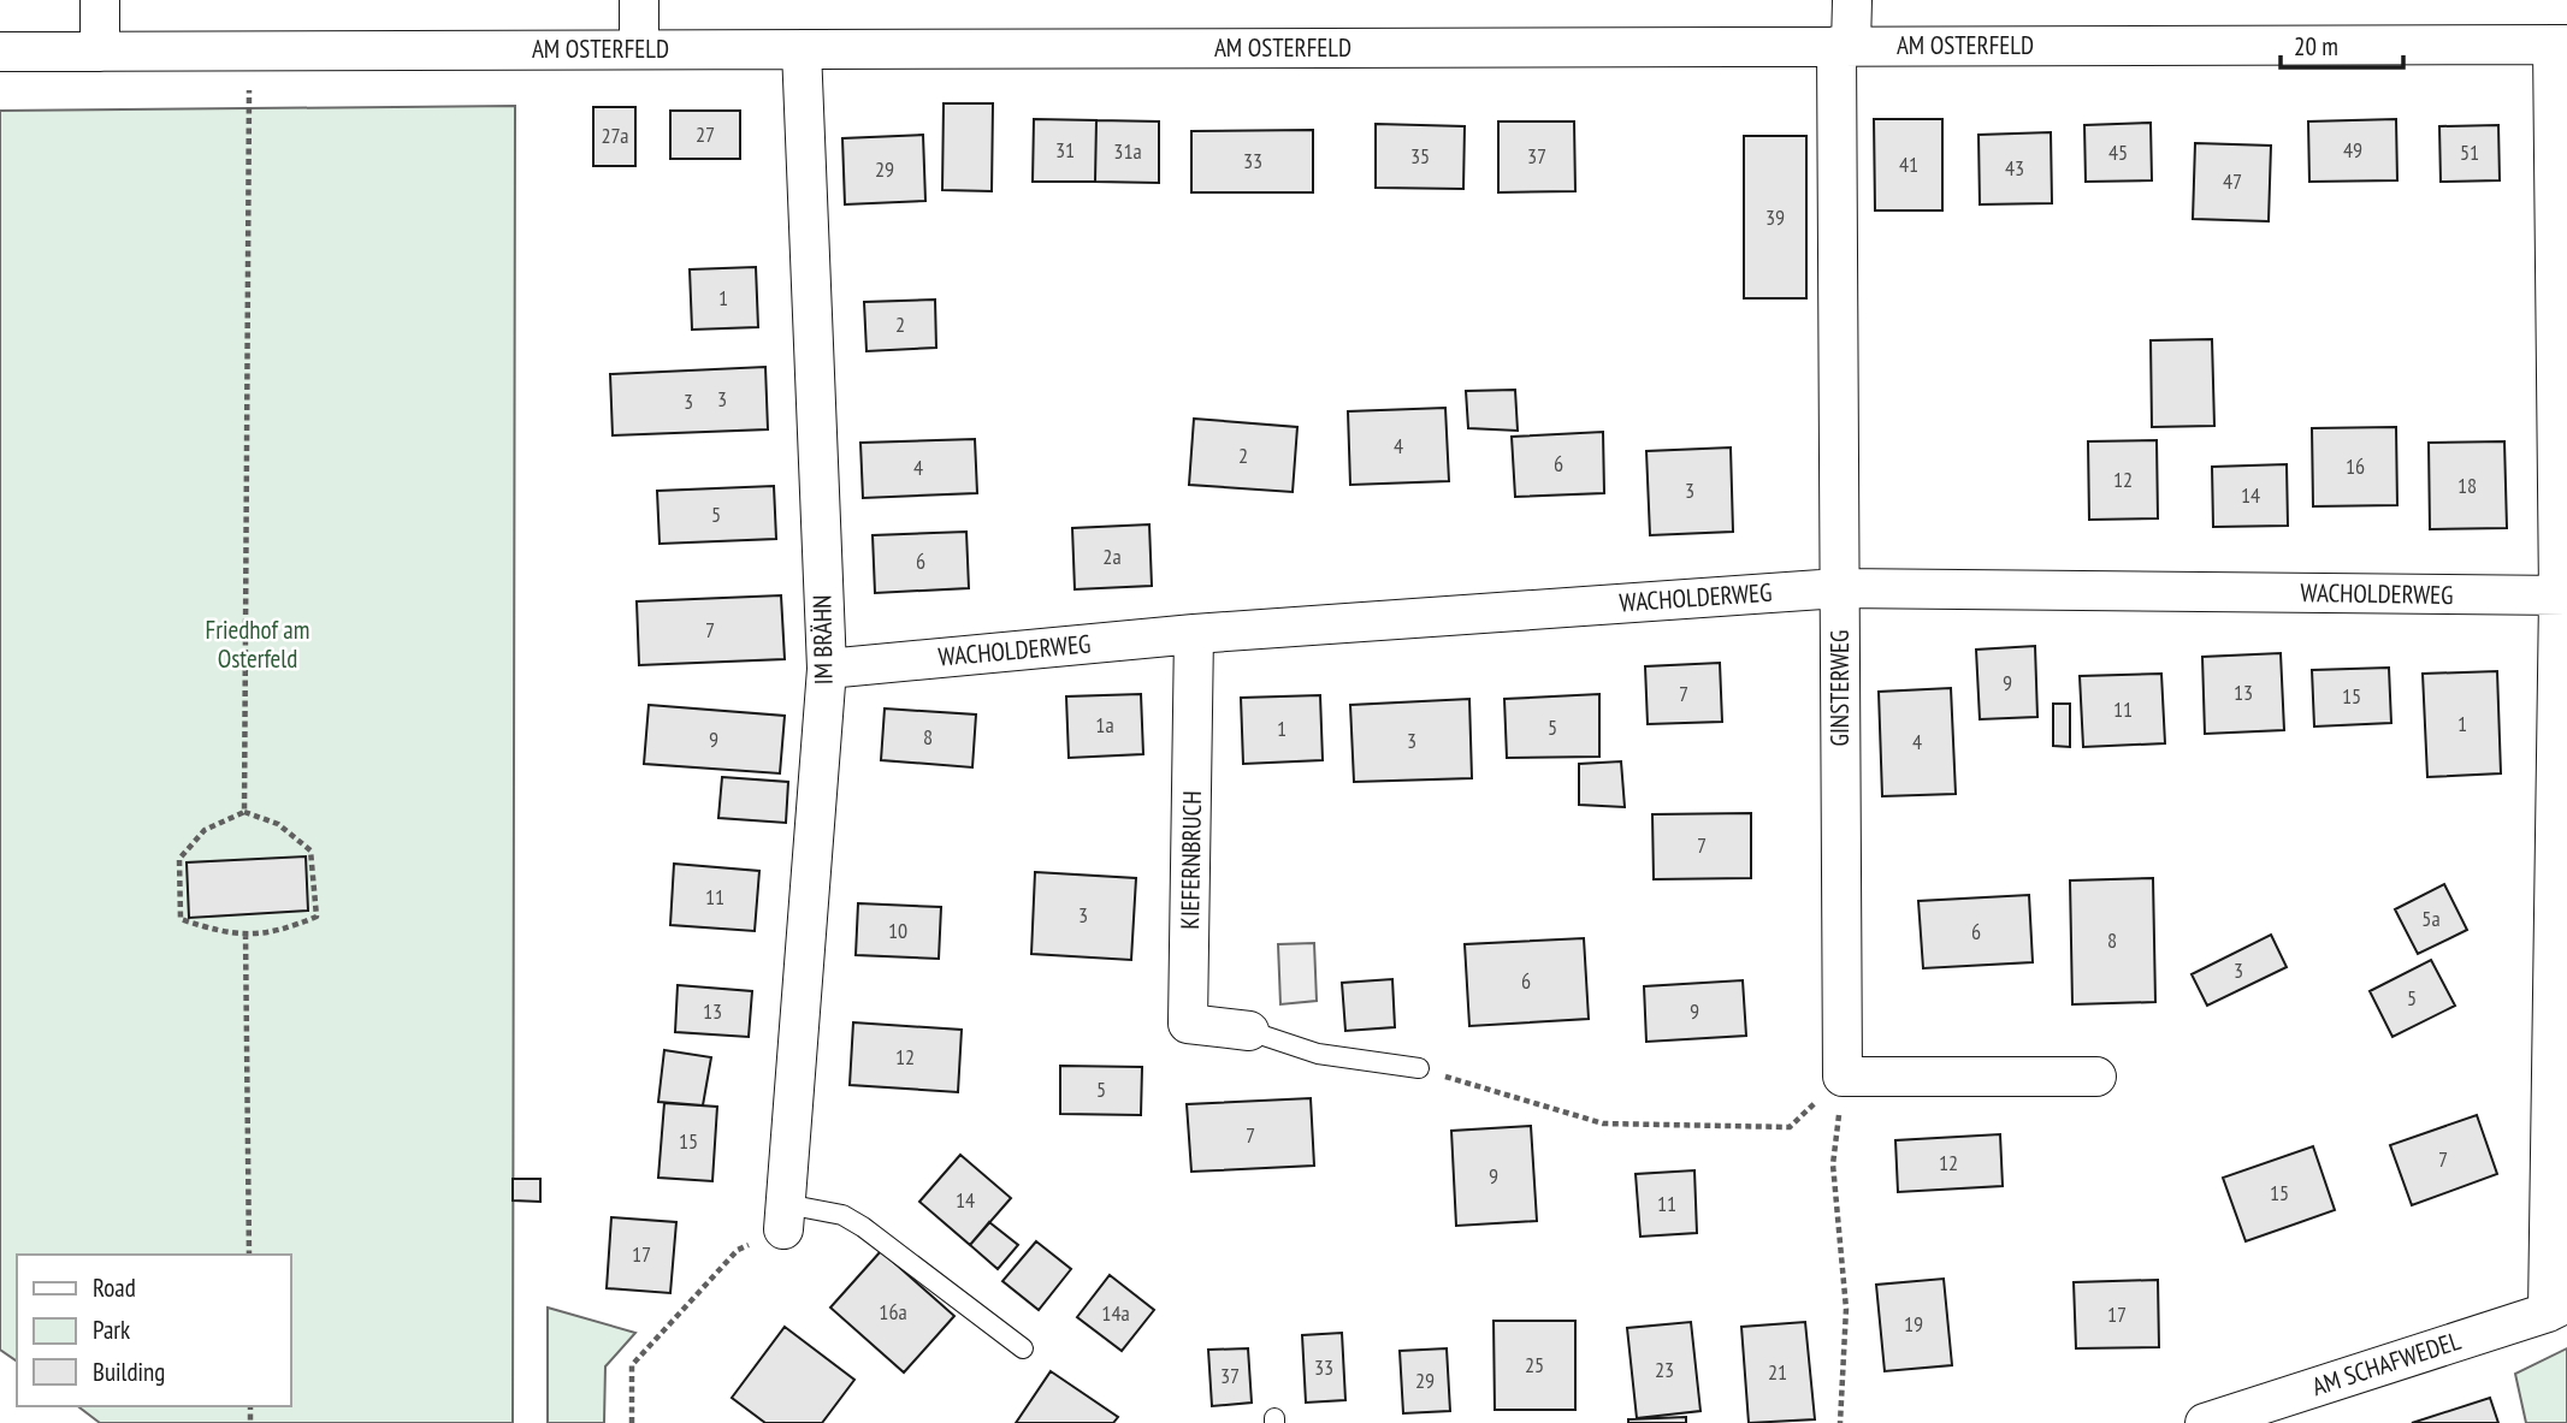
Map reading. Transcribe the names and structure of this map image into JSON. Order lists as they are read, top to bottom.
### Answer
{
  "streets": {
    "street": [
      "AM OSTERFELD",
      "WACHOLDERWEG",
      "IM BRÄHN",
      "GINSTERWEG",
      "KIEFERNBRUCH",
      "AM SCHAFWEDEL"
    ]
  },
  "crossings": [
    ["AM OSTERFELD", "IM BRÄHN"],
    ["AM OSTERFELD", "GINSTERWEG"],
    ["WACHOLDERWEG", "IM BRÄHN"],
    ["WACHOLDERWEG", "GINSTERWEG"],
    ["WACHOLDERWEG", "KIEFERNBRUCH"]
  ],
  "parks": ["Friedhof am Osterfeld"],
  "house_numbers": [
    "27",
    "27a",
    "31",
    "49",
    "31a",
    "45",
    "51",
    "35",
    "37",
    "33",
    "41",
    "43",
    "29",
    "47",
    "39",
    "1",
    "2",
    "3",
    "3",
    "4",
    "2",
    "6",
    "16",
    "4",
    "12",
    "18",
    "3",
    "14",
    "5",
    "2a",
    "6",
    "7",
    "9",
    "13",
    "7",
    "15",
    "11",
    "1",
    "1a",
    "5",
    "1",
    "8",
    "9",
    "3",
    "4",
    "7",
    "11",
    "3",
    "5a",
    "10",
    "6",
    "8",
    "3",
    "6",
    "5",
    "13",
    "9",
    "12",
    "5",
    "7",
    "15",
    "7",
    "12",
    "9",
    "15",
    "14",
    "11",
    "17",
    "16a",
    "14a",
    "17",
    "19",
    "25",
    "33",
    "23",
    "21",
    "37",
    "29"
  ],
  "legend": ["Road", "Park", "Building"],
  "scale_bar": "20 m"
}
